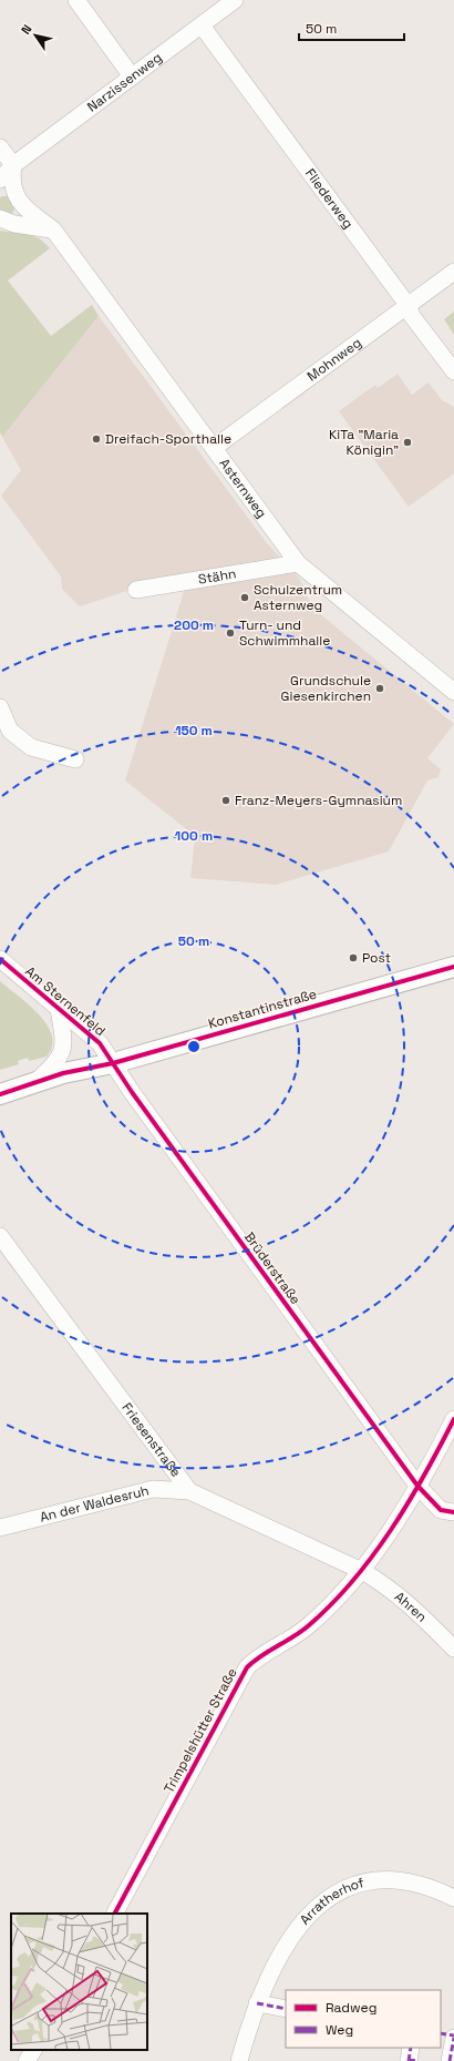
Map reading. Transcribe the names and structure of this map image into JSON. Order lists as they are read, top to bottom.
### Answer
{
  "streets": {
    "street": [
      "Narzissenweg",
      "Fliederweg",
      "Mohnweg",
      "Asternweg",
      "Stähn",
      "Am Sternenfeld",
      "Konstantinstraße",
      "Brüderstraße",
      "Friesenstraße",
      "An der Waldesruh",
      "Ahren",
      "Trimpelshütter Straße",
      "Arratherhof"
    ]
  },
  "crossings": [
    ["Narzissenweg", "Fliederweg"],
    ["Narzissenweg", "Asternweg"],
    ["Fliederweg", "Mohnweg"],
    ["Mohnweg", "Asternweg"],
    ["Asternweg", "Stähn"],
    ["Am Sternenfeld", "Konstantinstraße"],
    ["Am Sternenfeld", "Brüderstraße"],
    ["Konstantinstraße", "Brüderstraße"],
    ["Brüderstraße", "Trimpelshütter Straße"],
    ["Friesenstraße", "An der Waldesruh"],
    ["Friesenstraße", "Ahren"],
    ["Friesenstraße", "Trimpelshütter Straße"],
    ["Ahren", "Trimpelshütter Straße"]
  ],
  "places": [
    "Dreifach-Sporthalle",
    "KiTa \"Maria Königin\"",
    "Schulzentrum Asternweg",
    "Turn- und Schwimmhalle",
    "Grundschule Giesenkirchen",
    "Franz-Meyers-Gymnasium",
    "Post"
  ],
  "legend": ["Radweg", "Weg"],
  "scale_bar": "50 m",
  "north": "top left",
  "rings": [
    "200 m",
    "150 m",
    "100 m",
    "50 m"
  ]
}
